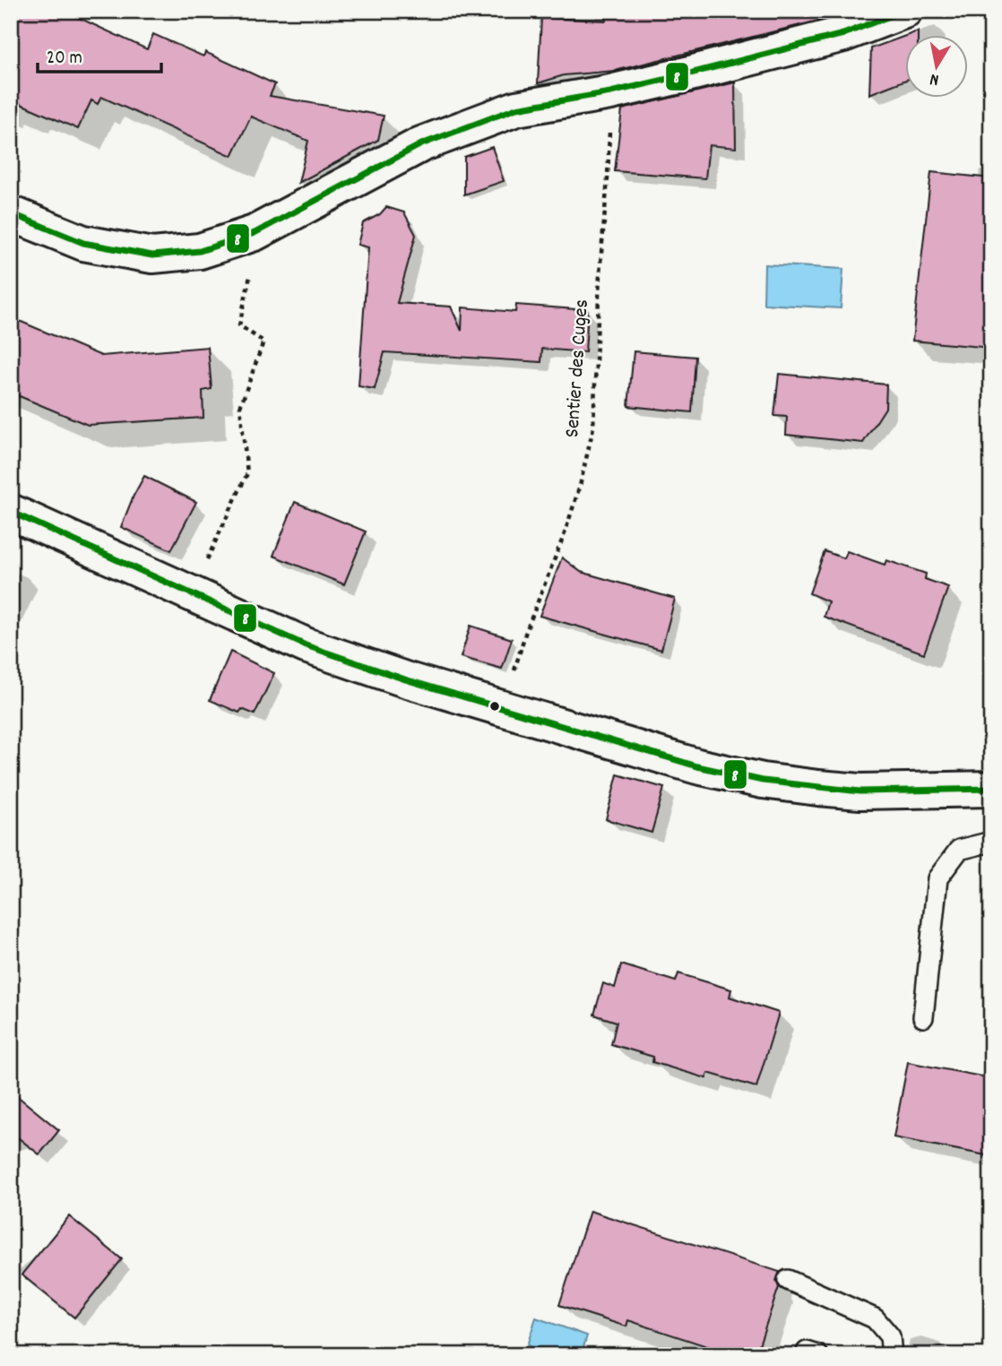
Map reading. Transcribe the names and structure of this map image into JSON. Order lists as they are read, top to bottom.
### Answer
{
  "streets": {
    "path": ["Sentier des Cuges"]
  },
  "lines": ["transit line 8"],
  "scale_bar": "20 m",
  "north": "bottom"
}
